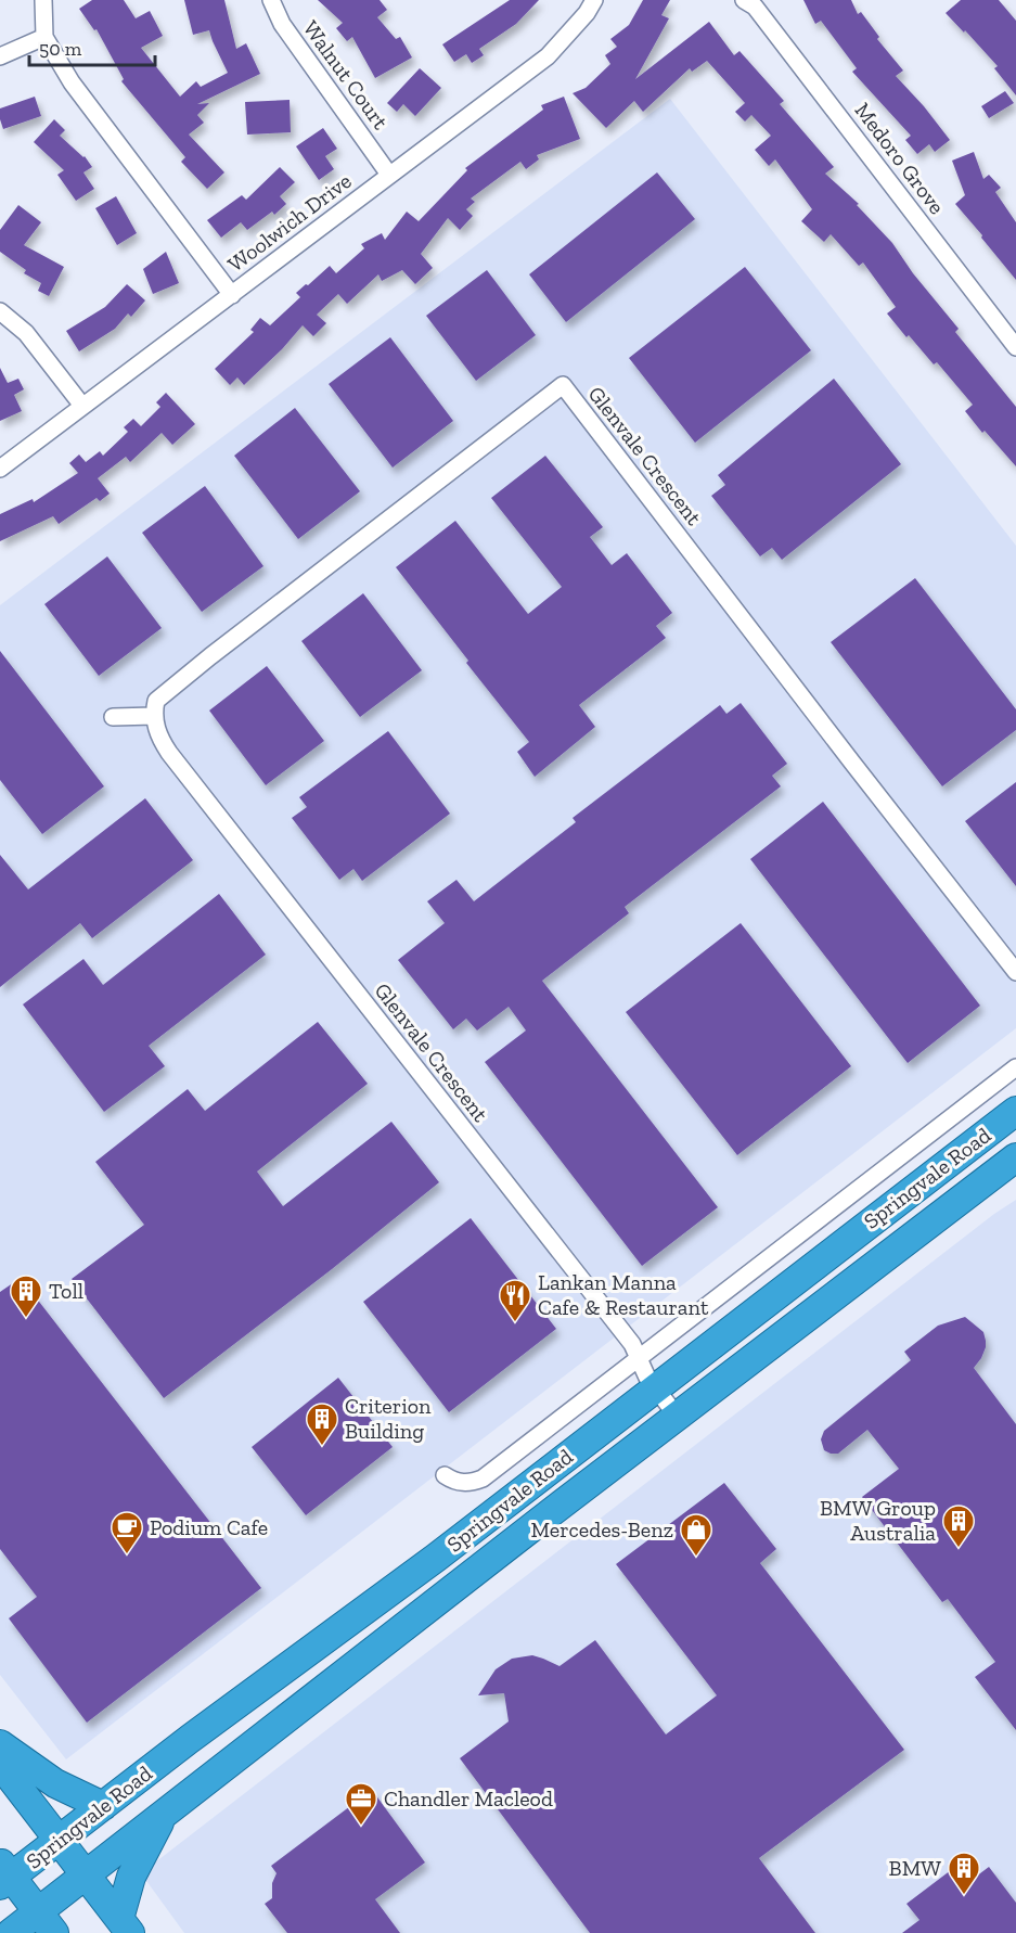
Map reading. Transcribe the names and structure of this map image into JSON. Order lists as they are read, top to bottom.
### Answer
{
  "streets": {
    "highway": ["Springvale Road"],
    "street": [
      "Walnut Court",
      "Medoro Grove",
      "Woolwich Drive",
      "Glenvale Crescent"
    ]
  },
  "crossings": [
    ["Walnut Court", "Woolwich Drive"],
    ["Glenvale Crescent", "Springvale Road"]
  ],
  "places": {
    "building": [
      "Toll",
      "Criterion Building",
      "BMW Group Australia",
      "BMW"
    ],
    "restaurant": ["Lankan Manna Cafe & Restaurant"],
    "cafe": ["Podium Cafe"],
    "shop": ["Mercedes-Benz"],
    "office": ["Chandler Macleod"]
  },
  "scale_bar": "50 m"
}
